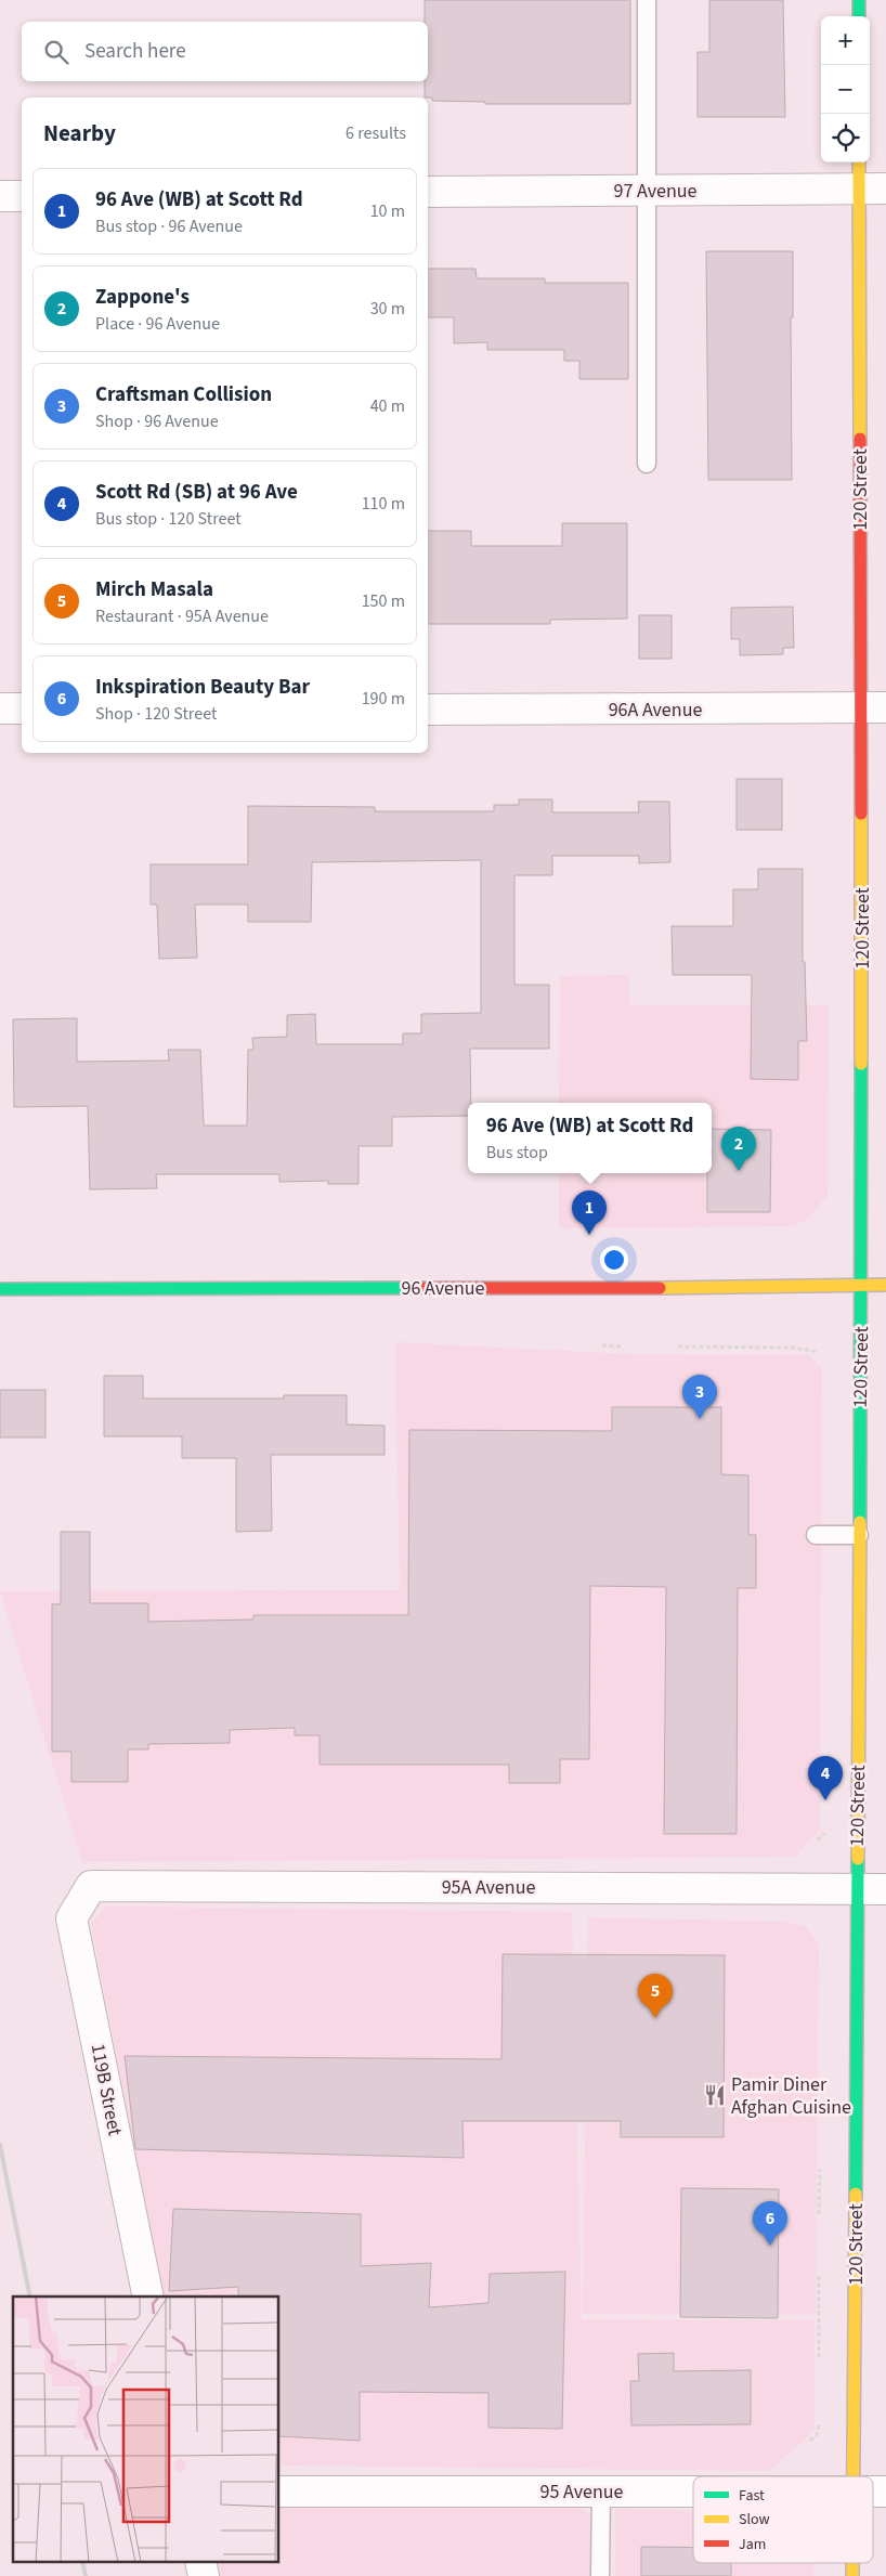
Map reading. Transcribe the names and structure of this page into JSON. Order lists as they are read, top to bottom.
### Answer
{
  "streets": {
    "main road": ["120 Street", "96 Avenue"],
    "street": [
      "97 Avenue",
      "96A Avenue",
      "95A Avenue",
      "119B Street",
      "95 Avenue"
    ]
  },
  "crossings": [
    ["97 Avenue", "120 Street"],
    ["120 Street", "96A Avenue"],
    ["120 Street", "96 Avenue"],
    ["120 Street", "95A Avenue"],
    ["95A Avenue", "119B Street"]
  ],
  "places": {
    "restaurant": ["Pamir Diner Afghan Cuisine"]
  },
  "legend": ["Fast", "Slow", "Jam"],
  "page": {
    "map_buttons": ["+", "−"],
    "search": "Search here",
    "heading": ["Nearby", "6 results"],
    "list": [
      {
        "mark": "1",
        "name": "96 Ave (WB) at Scott Rd",
        "note": "Bus stop · 96 Avenue",
        "value": "10 m"
      },
      {
        "mark": "2",
        "name": "Zappone's",
        "note": "Place · 96 Avenue",
        "value": "30 m"
      },
      {
        "mark": "3",
        "name": "Craftsman Collision",
        "note": "Shop · 96 Avenue",
        "value": "40 m"
      },
      {
        "mark": "4",
        "name": "Scott Rd (SB) at 96 Ave",
        "note": "Bus stop · 120 Street",
        "value": "110 m"
      },
      {
        "mark": "5",
        "name": "Mirch Masala",
        "note": "Restaurant · 95A Avenue",
        "value": "150 m"
      },
      {
        "mark": "6",
        "name": "Inkspiration Beauty Bar",
        "note": "Shop · 120 Street",
        "value": "190 m"
      }
    ],
    "popup": ["96 Ave (WB) at Scott Rd", "Bus stop"],
    "pins": [
      "2",
      "1",
      "3",
      "4",
      "5",
      "6"
    ]
  }
}
